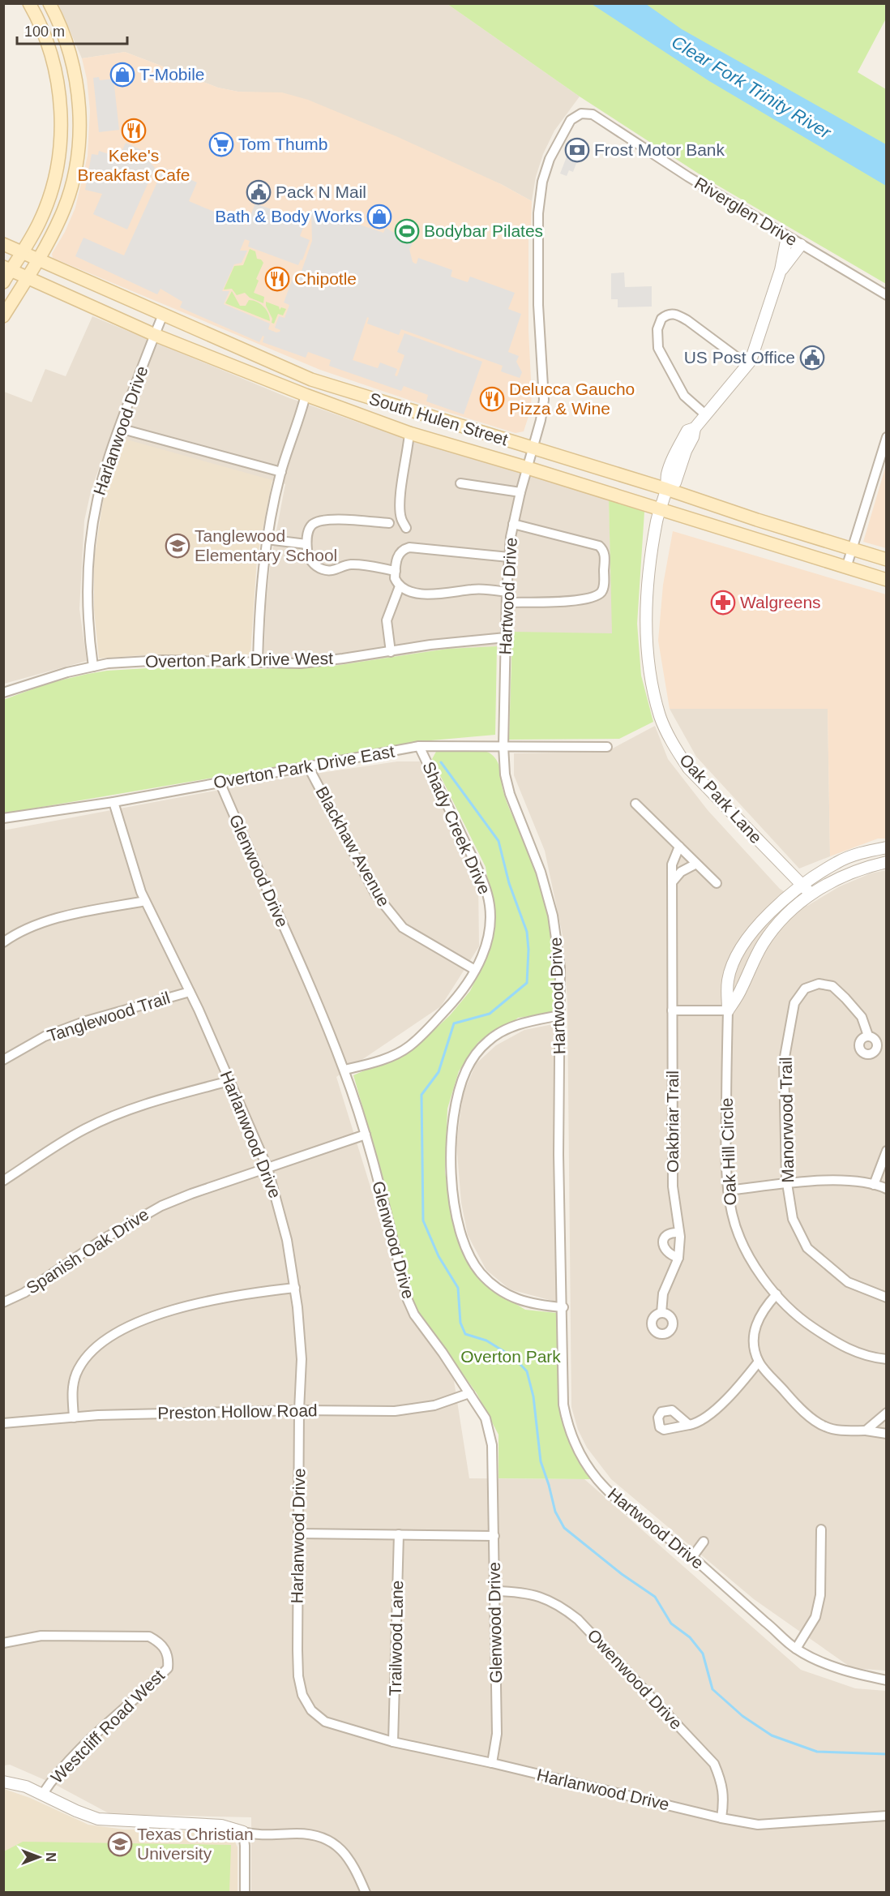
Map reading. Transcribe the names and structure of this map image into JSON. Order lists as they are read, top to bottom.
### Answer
{
  "streets": {
    "main road": ["South Hulen Street"],
    "street": [
      "Riverglen Drive",
      "Harlanwood Drive",
      "Hartwood Drive",
      "Overton Park Drive West",
      "Overton Park Drive East",
      "Oak Park Lane",
      "Shady Creek Drive",
      "Blackhaw Avenue",
      "Glenwood Drive",
      "Tanglewood Trail",
      "Manorwood Trail",
      "Oakbriar Trail",
      "Oak Hill Circle",
      "Spanish Oak Drive",
      "Preston Hollow Road",
      "Trailwood Lane",
      "Owenwood Drive",
      "Westcliff Road West"
    ]
  },
  "crossings": [
    ["Riverglen Drive", "Hartwood Drive"],
    ["Riverglen Drive", "Oak Park Lane"],
    ["South Hulen Street", "Harlanwood Drive"],
    ["South Hulen Street", "Hartwood Drive"],
    ["South Hulen Street", "Oak Park Lane"],
    ["Harlanwood Drive", "Overton Park Drive West"],
    ["Harlanwood Drive", "Overton Park Drive East"],
    ["Harlanwood Drive", "Glenwood Drive"],
    ["Harlanwood Drive", "Tanglewood Trail"],
    ["Harlanwood Drive", "Spanish Oak Drive"],
    ["Harlanwood Drive", "Preston Hollow Road"],
    ["Harlanwood Drive", "Trailwood Lane"],
    ["Harlanwood Drive", "Owenwood Drive"],
    ["Hartwood Drive", "Overton Park Drive West"],
    ["Hartwood Drive", "Overton Park Drive East"],
    ["Overton Park Drive East", "Shady Creek Drive"],
    ["Overton Park Drive East", "Blackhaw Avenue"],
    ["Overton Park Drive East", "Glenwood Drive"],
    ["Oak Park Lane", "Oak Hill Circle"],
    ["Shady Creek Drive", "Blackhaw Avenue"],
    ["Shady Creek Drive", "Glenwood Drive"],
    ["Glenwood Drive", "Spanish Oak Drive"],
    ["Glenwood Drive", "Preston Hollow Road"],
    ["Glenwood Drive", "Owenwood Drive"]
  ],
  "water": ["Clear Fork Trinity River"],
  "parks": ["Overton Park"],
  "places": {
    "shop": ["T-Mobile", "Bath & Body Works"],
    "restaurant": ["Keke's Breakfast Cafe", "Chipotle", "Delucca Gaucho Pizza & Wine"],
    "supermarket": ["Tom Thumb"],
    "bank": ["Frost Motor Bank"],
    "public building": ["Pack N Mail", "US Post Office"],
    "sports": ["Bodybar Pilates"],
    "school or university": ["Tanglewood Elementary School", "Texas Christian University"],
    "pharmacy": ["Walgreens"]
  },
  "scale_bar": "100 m",
  "north": "right"
}
